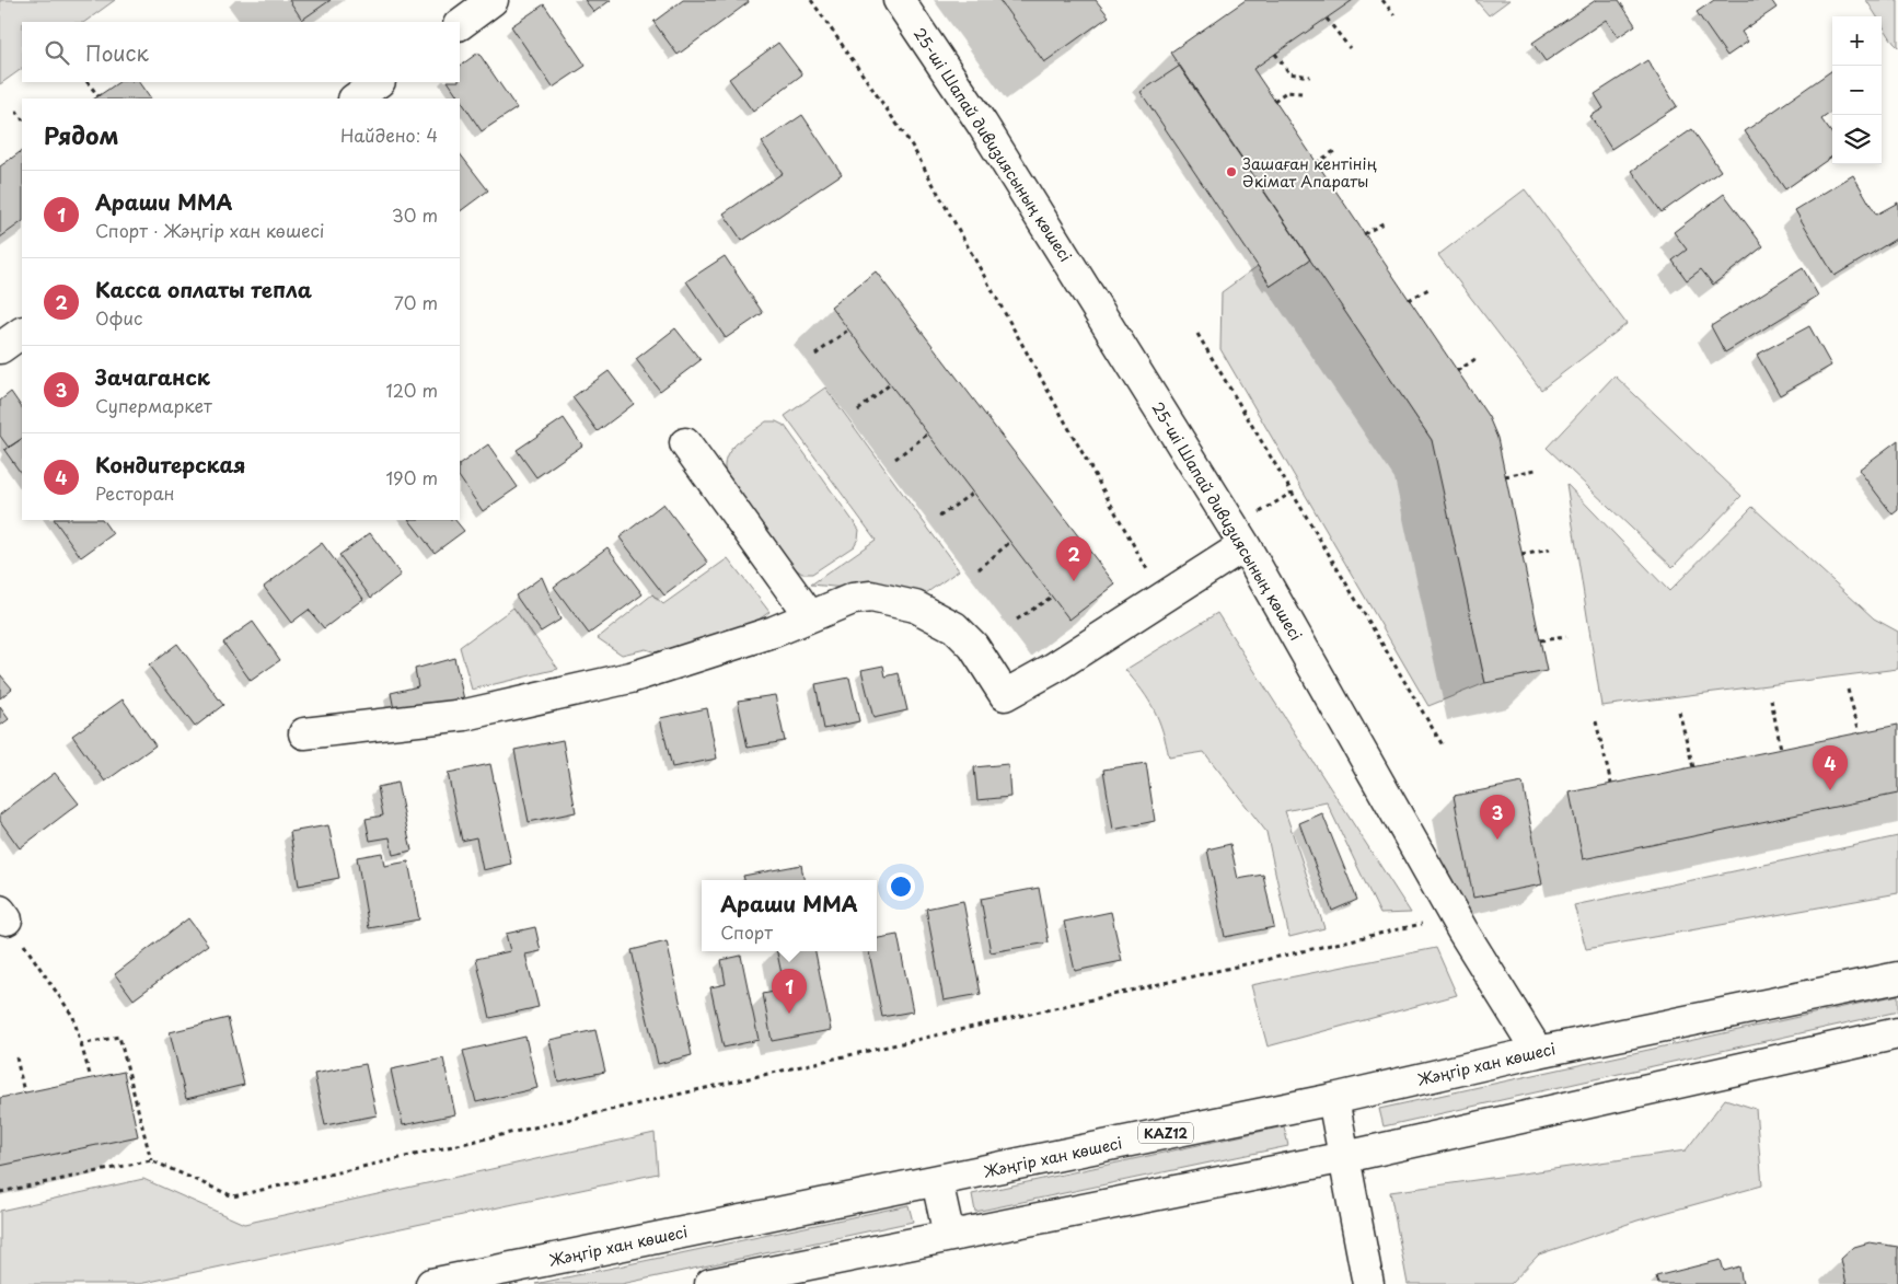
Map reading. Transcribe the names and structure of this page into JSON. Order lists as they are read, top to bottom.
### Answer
{
  "streets": {
    "main road": ["25-ші Шапай дивизиясының көшесі", "Жәңгір хан көшесі", "KAZ12"]
  },
  "crossings": [
    ["25-ші Шапай дивизиясының көшесі", "Жәңгір хан көшесі"]
  ],
  "places": ["Зашаған кентінің Әкімат Апараты"],
  "page": {
    "map_buttons": ["+", "−"],
    "search": "Поиск",
    "heading": ["Рядом", "Найдено: 4"],
    "list": [
      {
        "mark": "1",
        "name": "Араши ММА",
        "note": "Спорт · Жәңгір хан көшесі",
        "value": "30 m"
      },
      {
        "mark": "2",
        "name": "Касса оплаты тепла",
        "note": "Офис",
        "value": "70 m"
      },
      {
        "mark": "3",
        "name": "Зачаганск",
        "note": "Супермаркет",
        "value": "120 m"
      },
      {
        "mark": "4",
        "name": "Кондитерская",
        "note": "Ресторан",
        "value": "190 m"
      }
    ],
    "pins": [
      "2",
      "4",
      "3",
      "1"
    ],
    "popup": ["Араши ММА", "Спорт"]
  }
}
